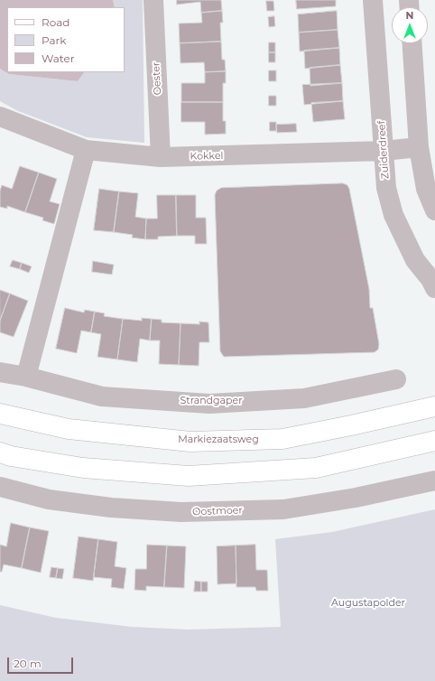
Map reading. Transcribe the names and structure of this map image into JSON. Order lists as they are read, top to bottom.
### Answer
{
  "streets": {
    "main road": ["Markiezaatsweg"],
    "street": [
      "Oester",
      "Zuiderdreef",
      "Kokkel",
      "Strandgaper",
      "Oostmoer"
    ]
  },
  "crossings": [
    ["Oester", "Kokkel"],
    ["Zuiderdreef", "Kokkel"]
  ],
  "parks": ["Augustapolder"],
  "legend": ["Road", "Park", "Water"],
  "scale_bar": "20 m",
  "north": "top"
}
